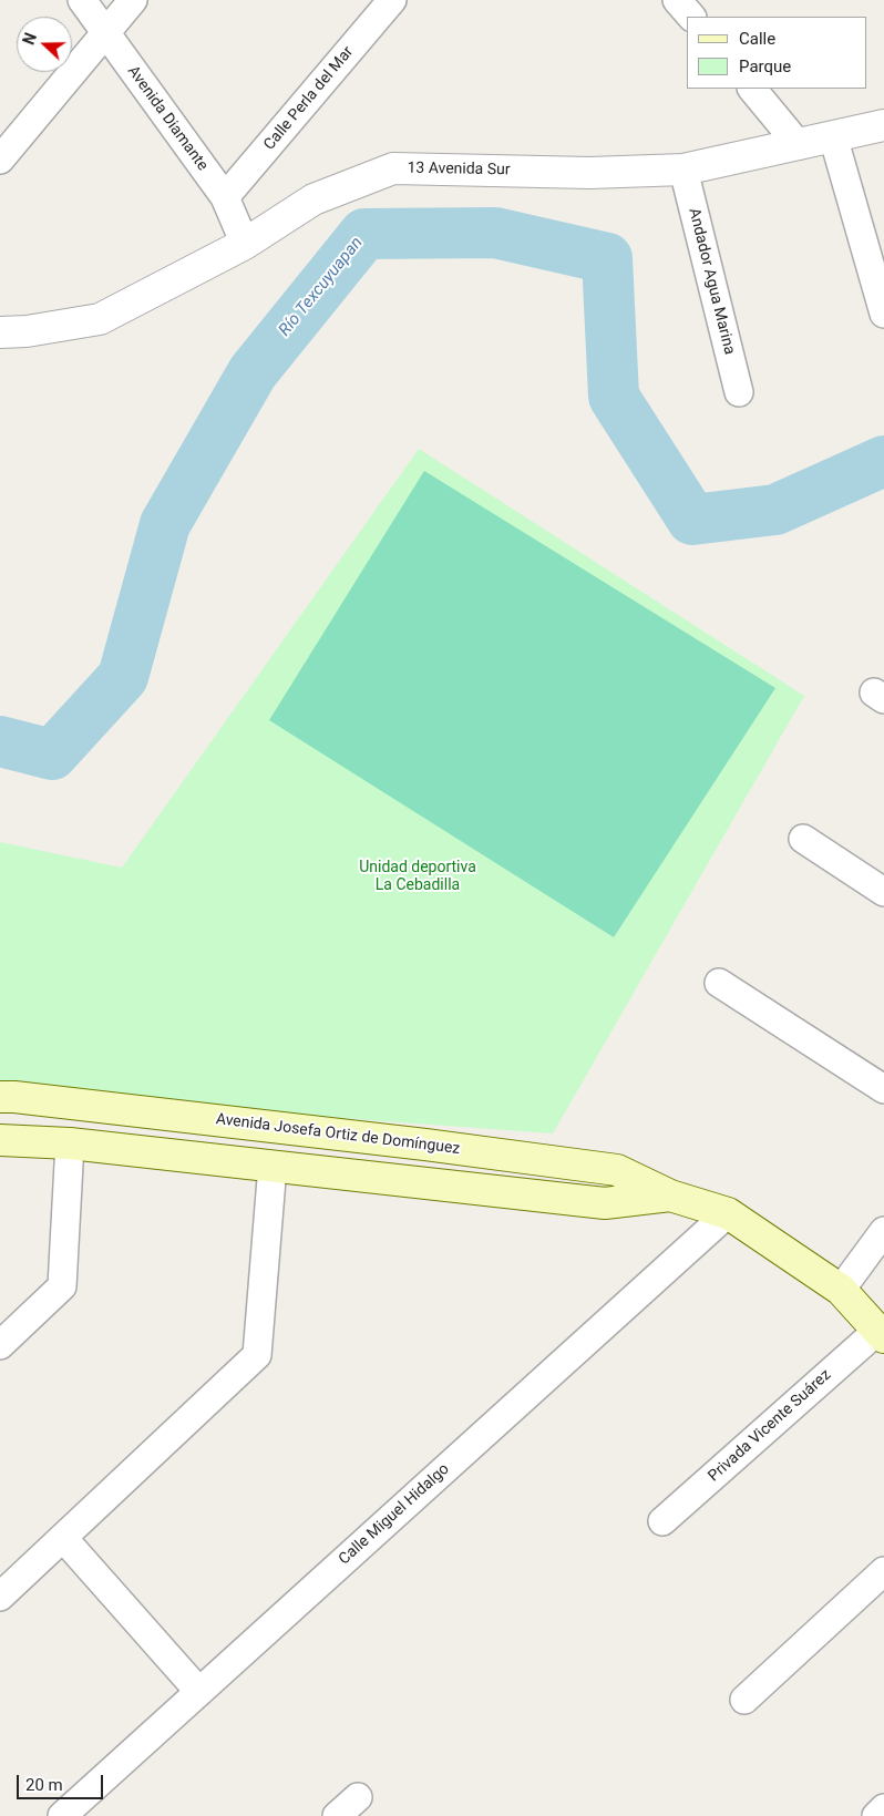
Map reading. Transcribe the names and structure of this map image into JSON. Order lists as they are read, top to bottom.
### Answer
{
  "streets": {
    "main road": ["Avenida Josefa Ortiz de Domínguez"],
    "street": [
      "Calle Perla del Mar",
      "Avenida Diamante",
      "13 Avenida Sur",
      "Andador Agua Marina",
      "Privada Vicente Suárez",
      "Calle Miguel Hidalgo"
    ]
  },
  "crossings": [
    ["Calle Perla del Mar", "Avenida Diamante"],
    ["Avenida Diamante", "13 Avenida Sur"],
    ["13 Avenida Sur", "Andador Agua Marina"],
    ["Avenida Josefa Ortiz de Domínguez", "Privada Vicente Suárez"],
    ["Avenida Josefa Ortiz de Domínguez", "Calle Miguel Hidalgo"]
  ],
  "water": ["Río Texcuyuapan"],
  "parks": ["Unidad deportiva La Cebadilla"],
  "legend": ["Calle", "Parque"],
  "scale_bar": "20 m",
  "north": "left"
}
